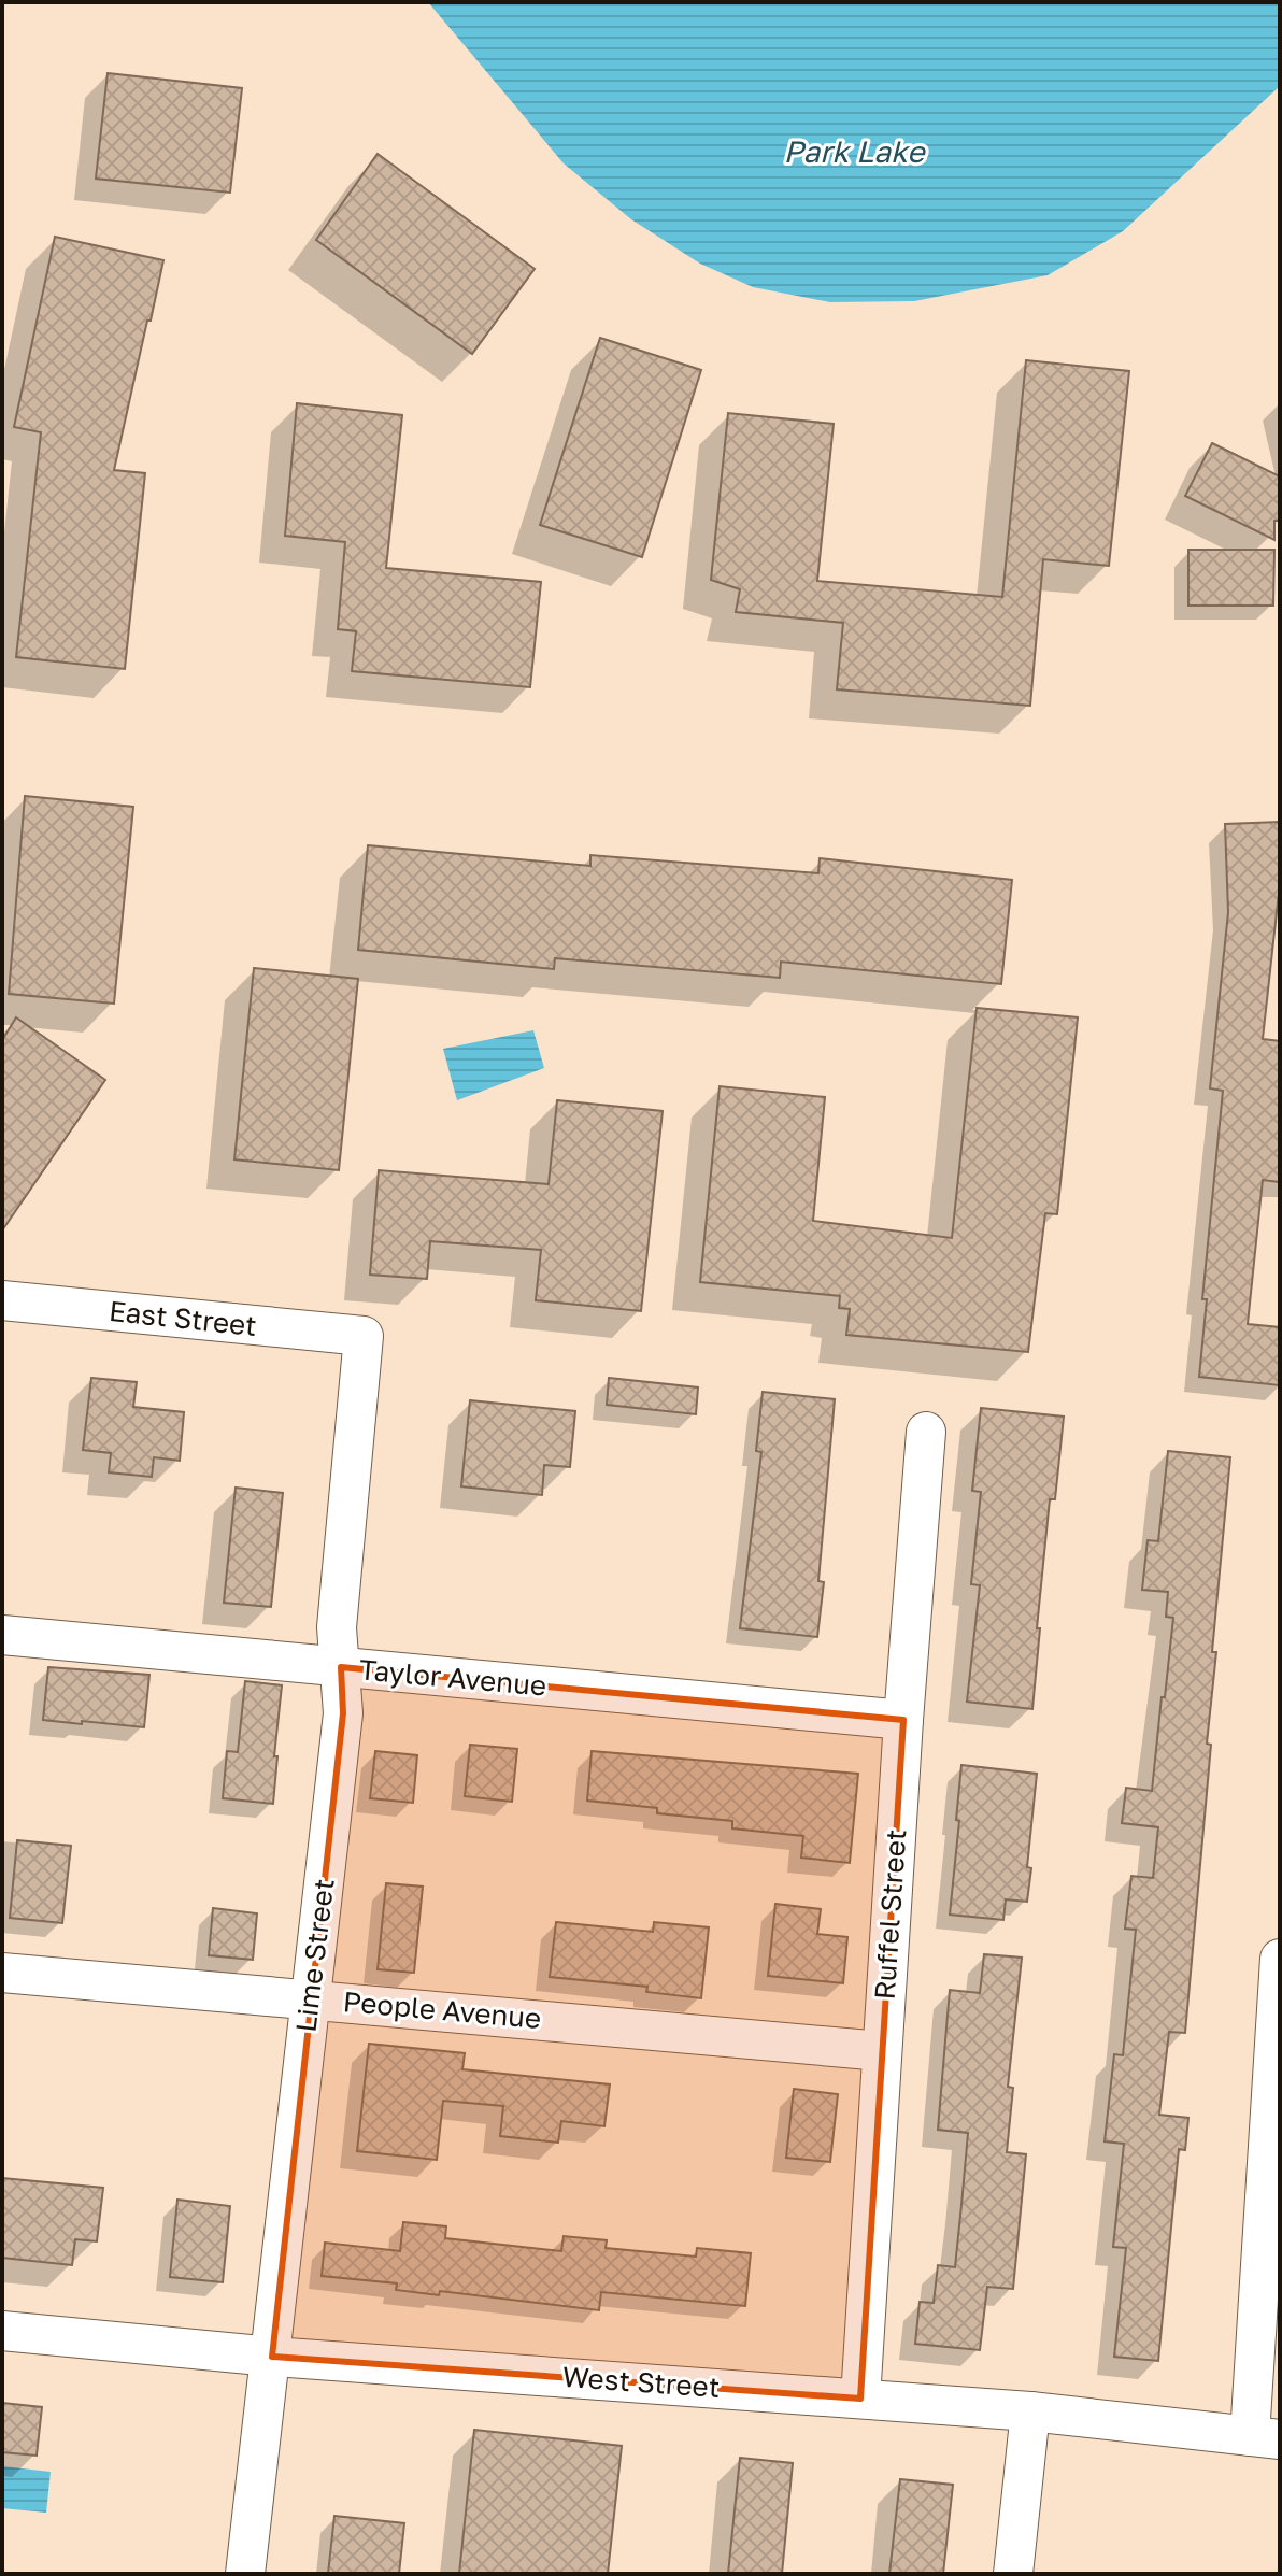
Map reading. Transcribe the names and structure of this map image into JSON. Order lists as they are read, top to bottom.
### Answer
{
  "streets": {
    "street": [
      "East Street",
      "Taylor Avenue",
      "Ruffel Street",
      "Lime Street",
      "People Avenue",
      "West Street"
    ]
  },
  "crossings": [
    ["East Street", "Lime Street"],
    ["Taylor Avenue", "Ruffel Street"],
    ["Taylor Avenue", "Lime Street"],
    ["Ruffel Street", "People Avenue"],
    ["Ruffel Street", "West Street"],
    ["Lime Street", "People Avenue"],
    ["Lime Street", "West Street"]
  ],
  "water": ["Park Lake"]
}
